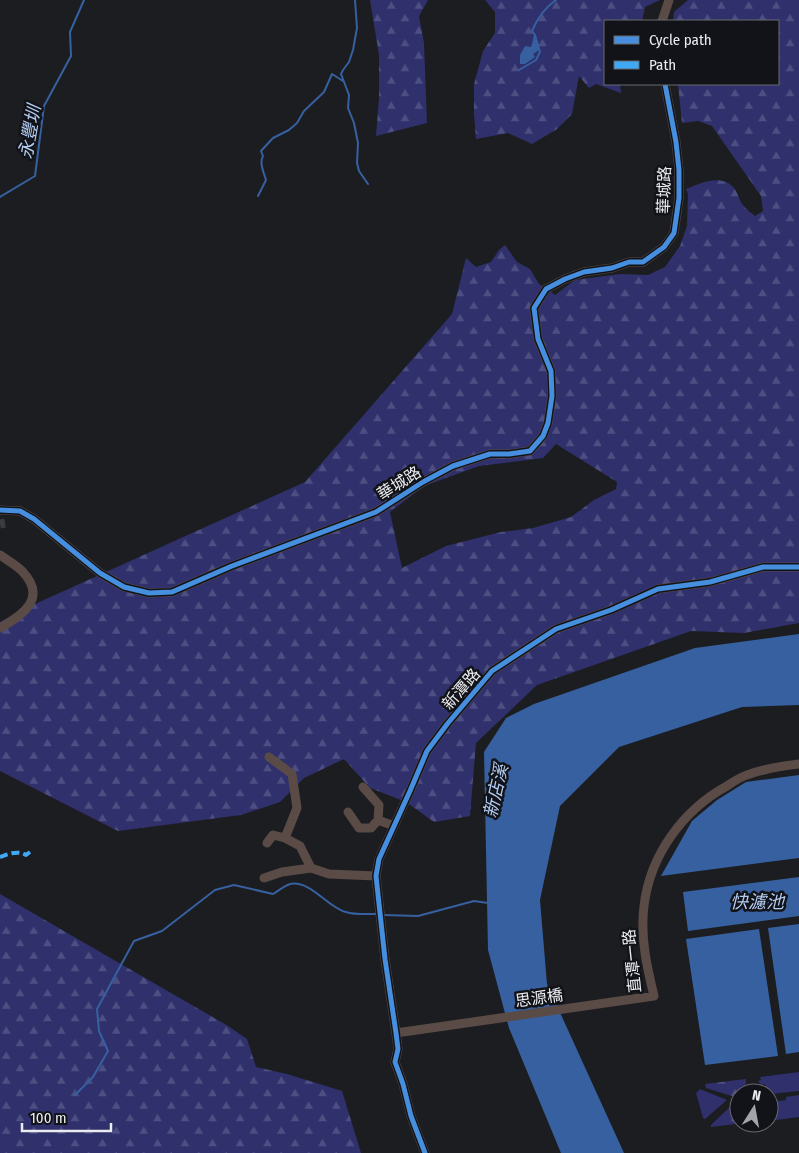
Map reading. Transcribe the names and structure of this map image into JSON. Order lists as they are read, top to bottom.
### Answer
{
  "streets": {
    "street": [
      "華城路",
      "新潭路",
      "直潭一路",
      "思源橋"
    ]
  },
  "crossings": [
    ["新潭路", "思源橋"],
    ["直潭一路", "思源橋"]
  ],
  "water": ["永豐圳", "新店溪", "快濾池"],
  "legend": ["Cycle path", "Path"],
  "scale_bar": "100 m",
  "north": "top"
}
